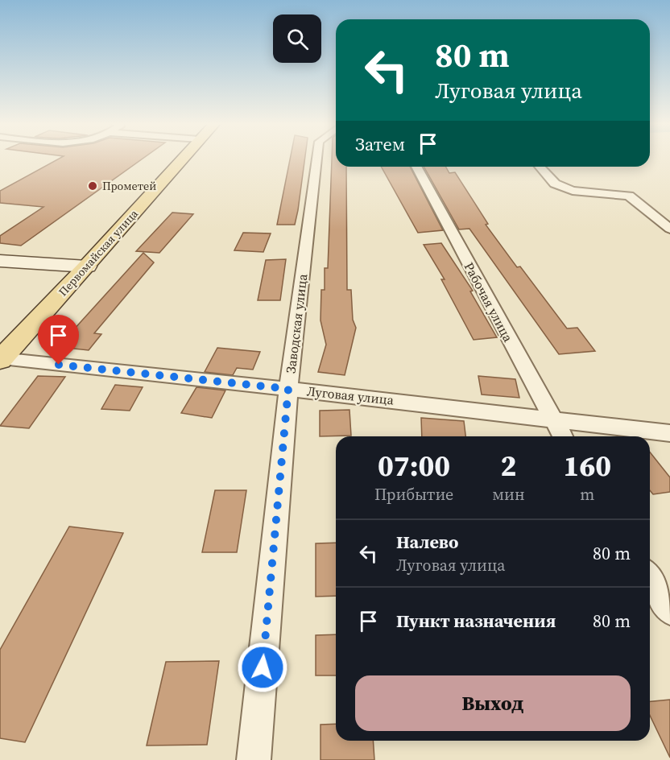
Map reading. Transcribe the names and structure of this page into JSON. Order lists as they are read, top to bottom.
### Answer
{
  "streets": {
    "main road": ["Первомайская улица"],
    "street": ["Рабочая улица", "Заводская улица", "Луговая улица"]
  },
  "crossings": [
    ["Первомайская улица", "Луговая улица"],
    ["Рабочая улица", "Луговая улица"],
    ["Заводская улица", "Луговая улица"]
  ],
  "places": ["Прометей"],
  "page": {
    "turn": ["80 m", "Луговая улица"],
    "then": "Затем",
    "eta": [
      "07:00",
      "Прибытие",
      "2",
      "мин",
      "160",
      "m"
    ],
    "list": [
      {
        "name": "Налево",
        "note": "Луговая улица",
        "value": "80 m"
      },
      {
        "name": "Пункт назначения",
        "value": "80 m"
      }
    ],
    "buttons": "Выход"
  }
}
